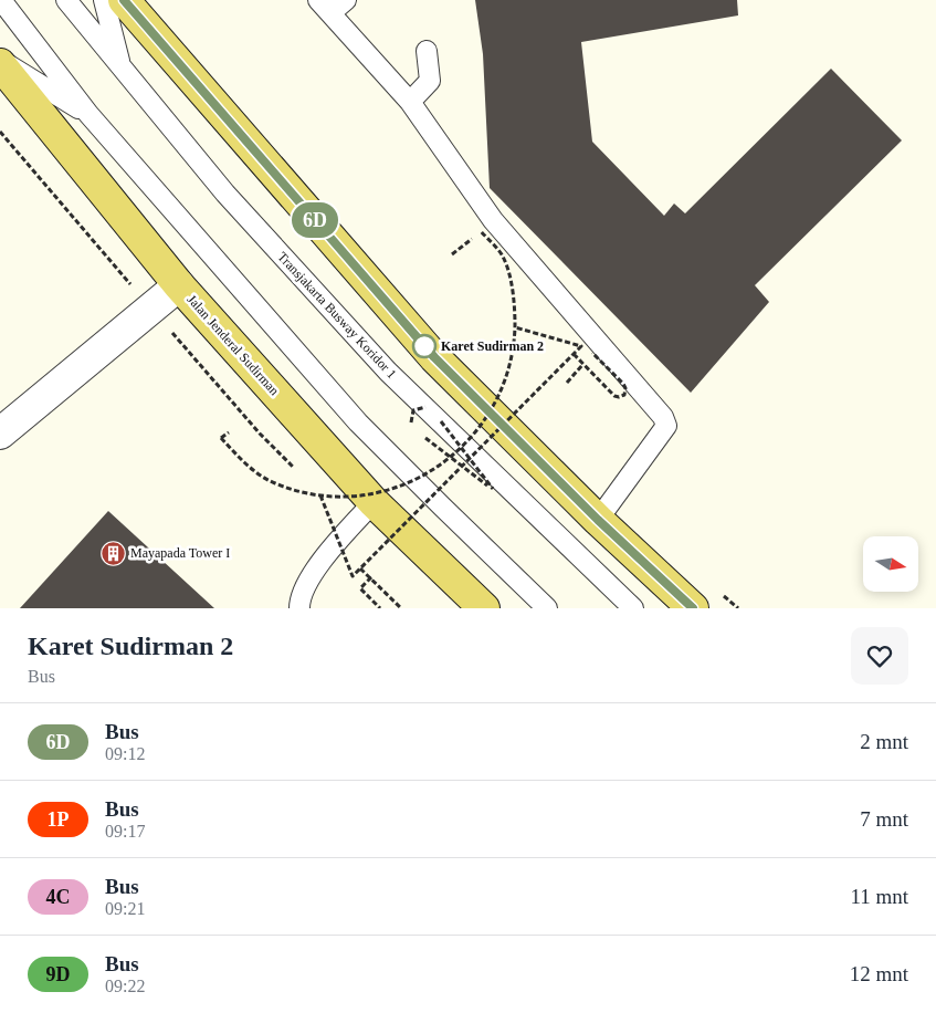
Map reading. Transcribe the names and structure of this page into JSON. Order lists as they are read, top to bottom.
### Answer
{
  "streets": {
    "main road": ["Jalan Jenderal Sudirman"],
    "lane": ["Transjakarta Busway Koridor 1"]
  },
  "places": {
    "other": ["Karet Sudirman 2"],
    "building": ["Mayapada Tower I"]
  },
  "lines": ["bus line 6D"],
  "north": "right",
  "page": {
    "on_map": "6D",
    "heading": ["Karet Sudirman 2", "Bus"],
    "list": [
      {
        "mark": "6D",
        "name": "Bus",
        "note": "09:12",
        "value": "2 mnt"
      },
      {
        "mark": "1P",
        "name": "Bus",
        "note": "09:17",
        "value": "7 mnt"
      },
      {
        "mark": "4C",
        "name": "Bus",
        "note": "09:21",
        "value": "11 mnt"
      },
      {
        "mark": "9D",
        "name": "Bus",
        "note": "09:22",
        "value": "12 mnt"
      }
    ]
  }
}
